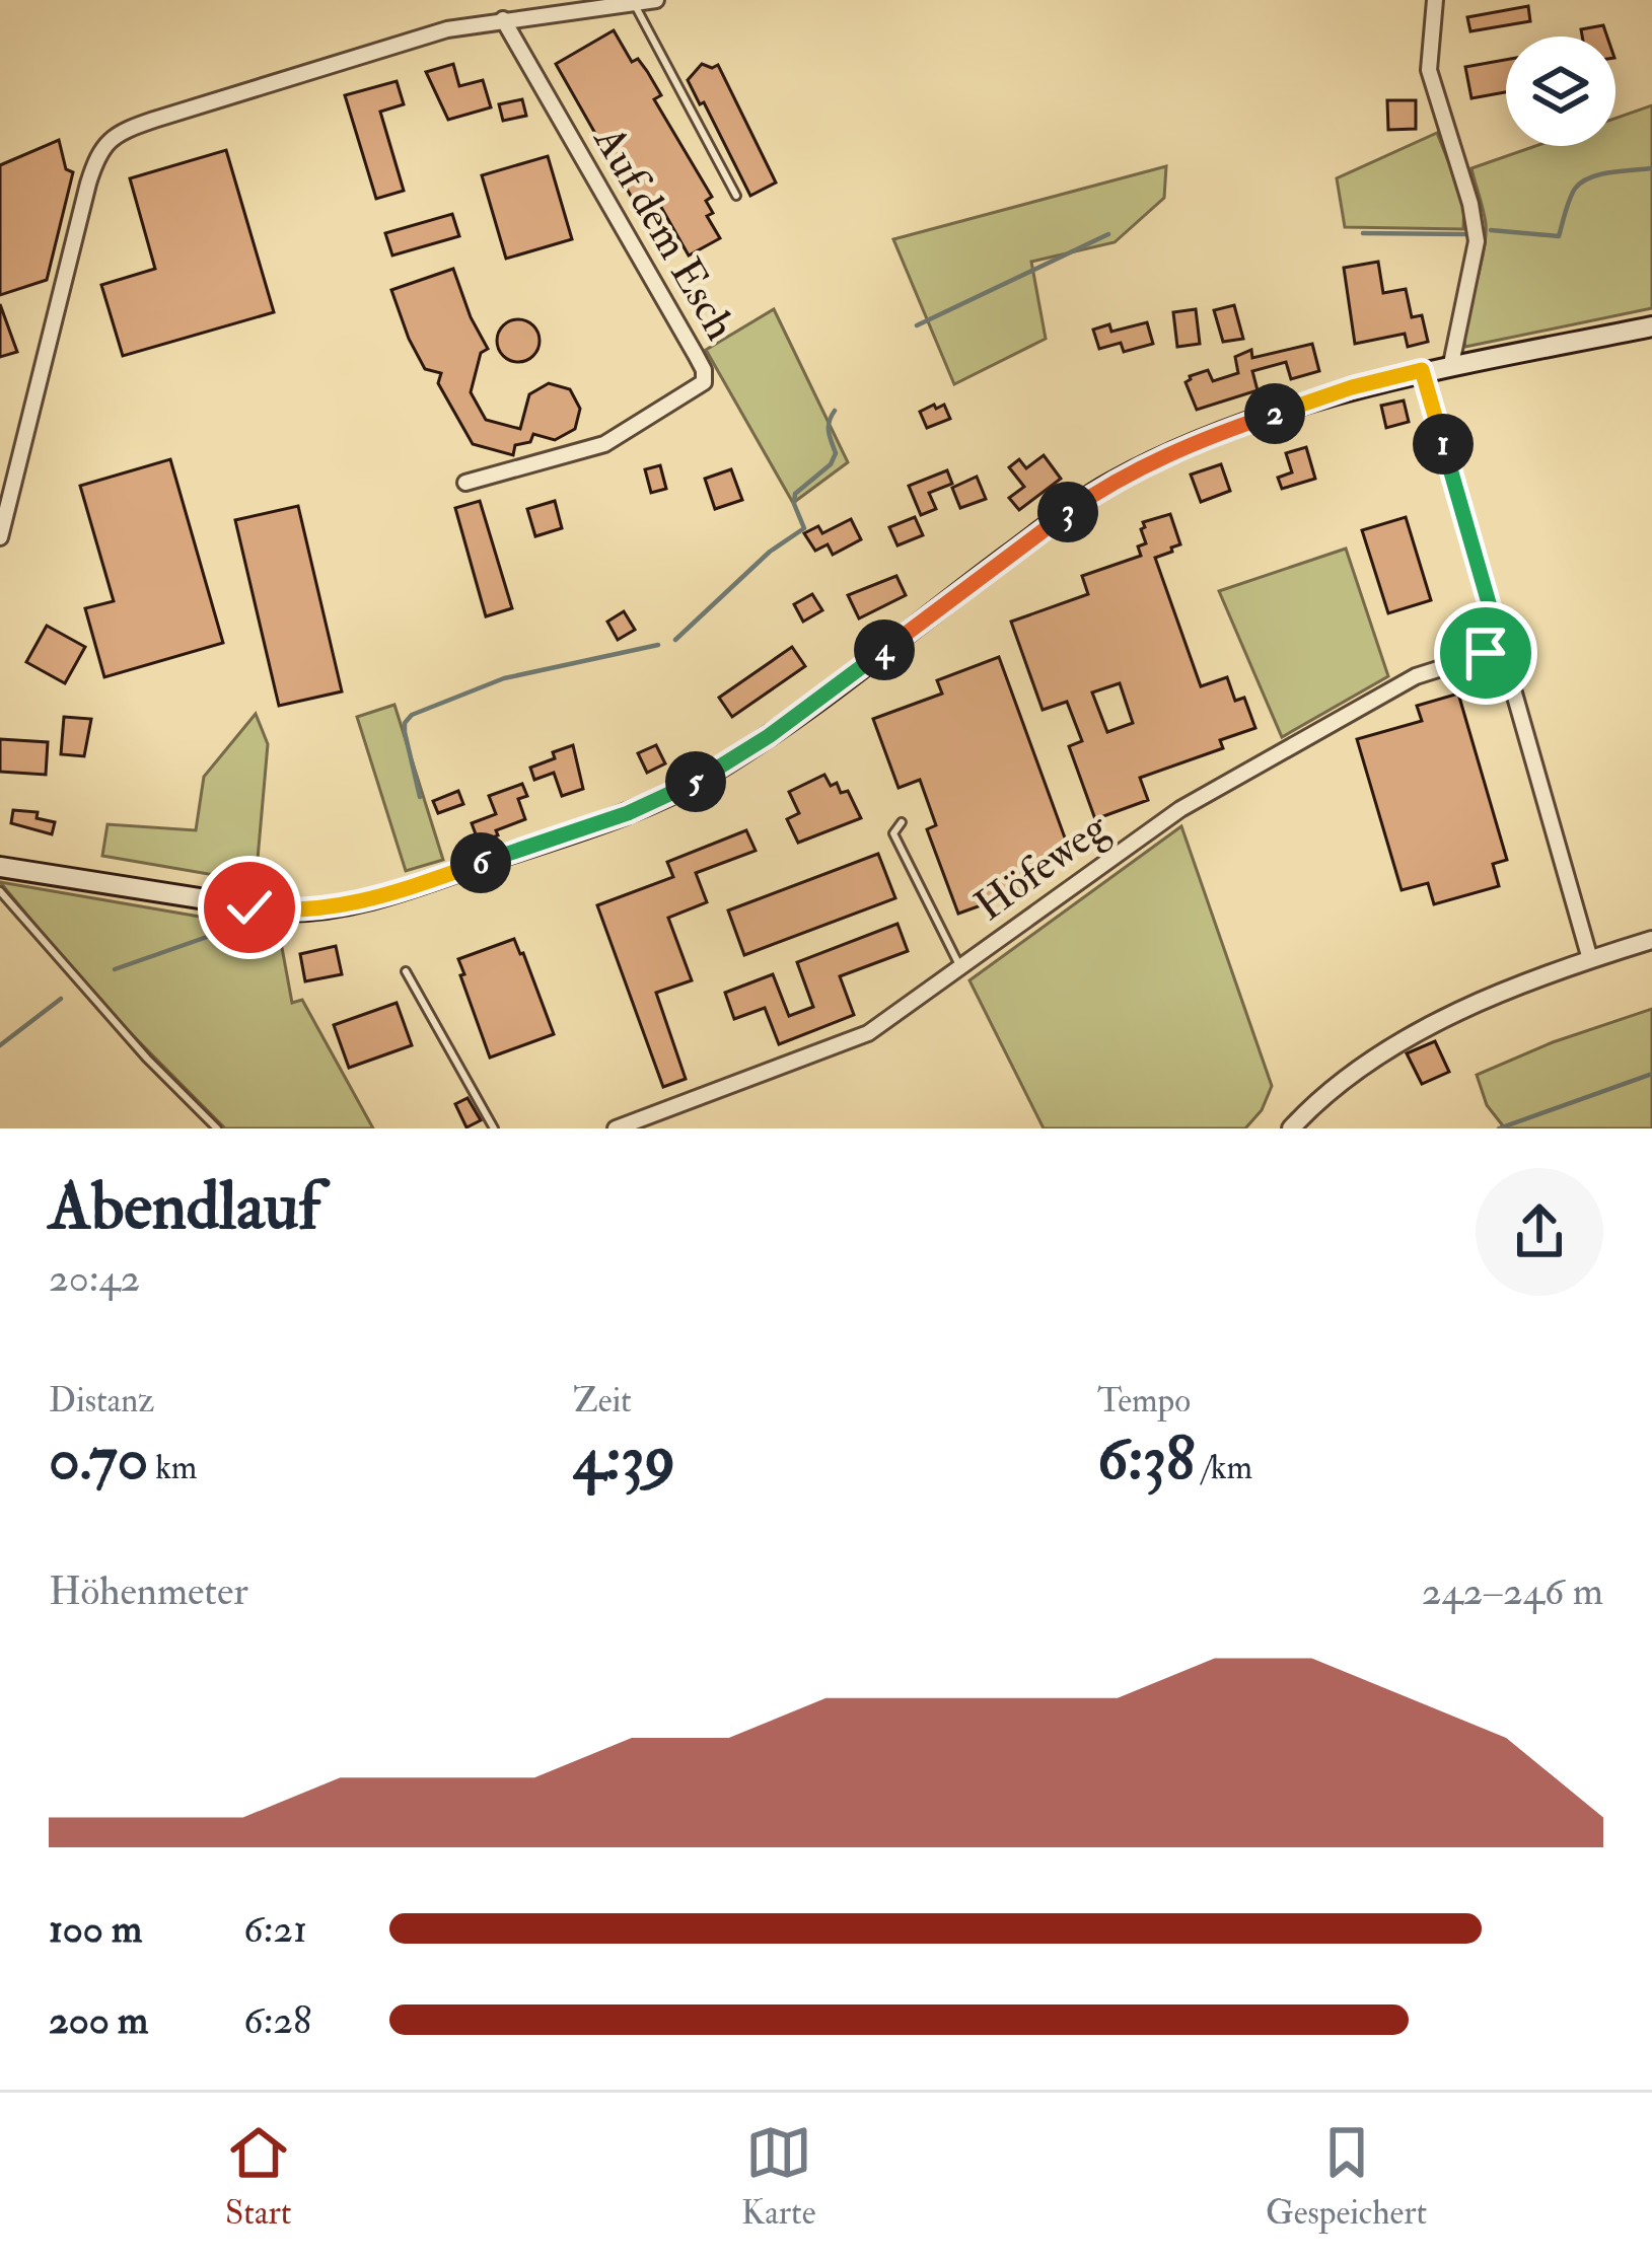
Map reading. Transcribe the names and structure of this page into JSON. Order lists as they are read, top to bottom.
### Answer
{
  "streets": {
    "street": ["Auf dem Esch", "Höfeweg"]
  },
  "page": {
    "pins": [
      "2",
      "1",
      "3",
      "4",
      "5",
      "6"
    ],
    "heading": ["Abendlauf", "20:42"],
    "stats": [
      ["Distanz", "0.70 km"],
      ["Zeit", "4:39"],
      ["Tempo", "6:38 /km"]
    ],
    "chart": ["Höhenmeter", "242–246 m"],
    "list": [
      {
        "name": "100 m",
        "note": "6:21"
      },
      {
        "name": "200 m",
        "note": "6:28"
      }
    ],
    "tabs": ["Start", "Karte", "Gespeichert"]
  }
}
